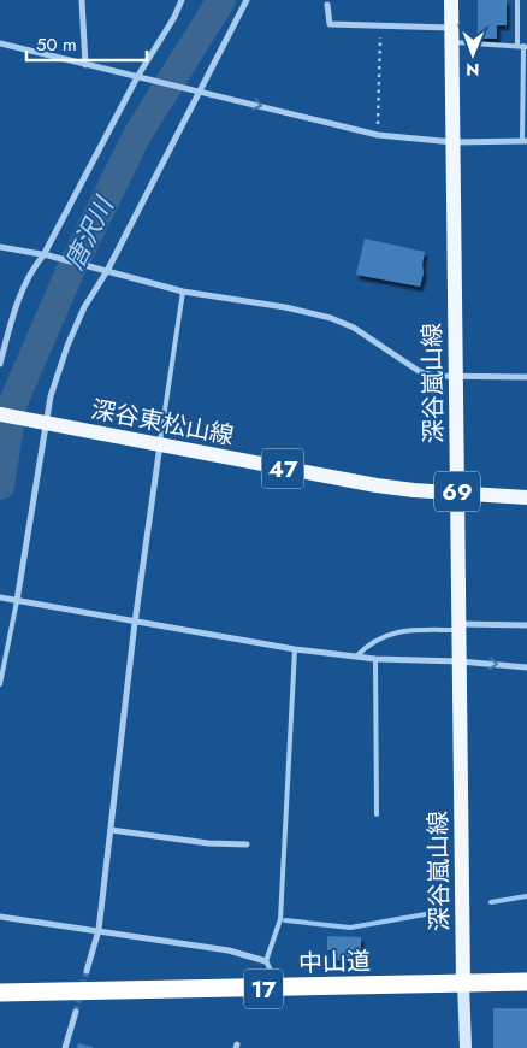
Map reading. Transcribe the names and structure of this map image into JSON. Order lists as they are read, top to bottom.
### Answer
{
  "streets": {
    "highway": ["中山道", "17"],
    "main road": [
      "深谷嵐山線",
      "深谷東松山線",
      "47",
      "69"
    ]
  },
  "crossings": [
    ["深谷嵐山線", "深谷東松山線"],
    ["深谷嵐山線", "中山道"],
    ["深谷東松山線", "47"]
  ],
  "water": ["唐沢川"],
  "scale_bar": "50 m",
  "north": "bottom"
}
